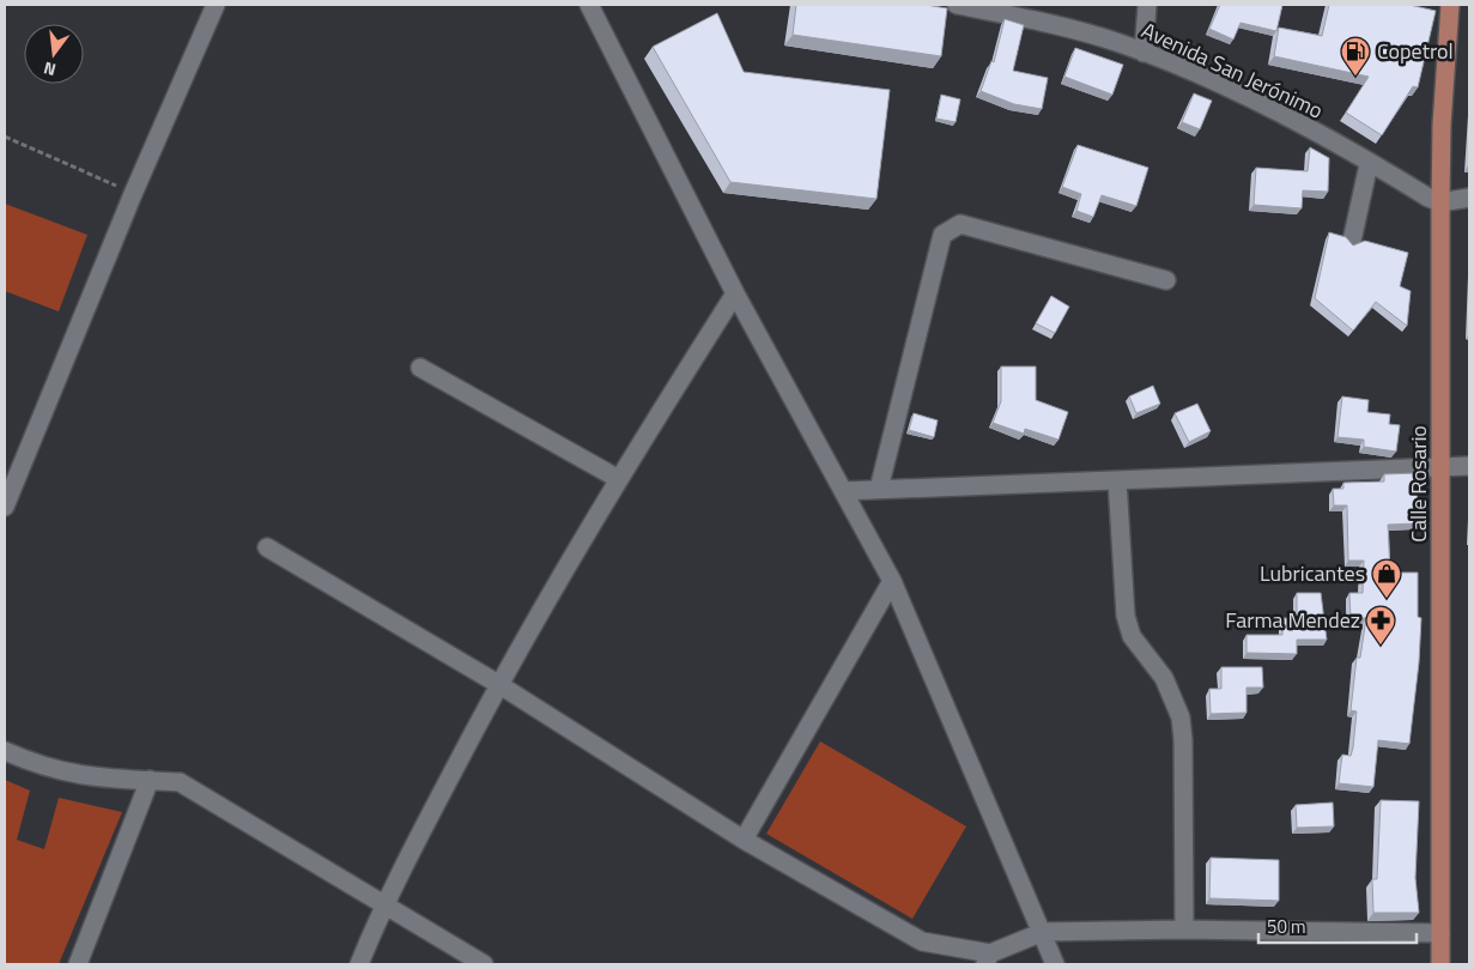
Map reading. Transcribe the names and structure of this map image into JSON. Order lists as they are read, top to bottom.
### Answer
{
  "streets": {
    "main road": ["Calle Rosario"],
    "street": ["Avenida San Jerónimo"]
  },
  "crossings": [
    ["Avenida San Jerónimo", "Calle Rosario"]
  ],
  "places": {
    "fuel station": ["Copetrol"],
    "shop": ["Lubricantes"],
    "pharmacy": ["Farma Mendez"]
  },
  "scale_bar": "50 m",
  "north": "bottom"
}
